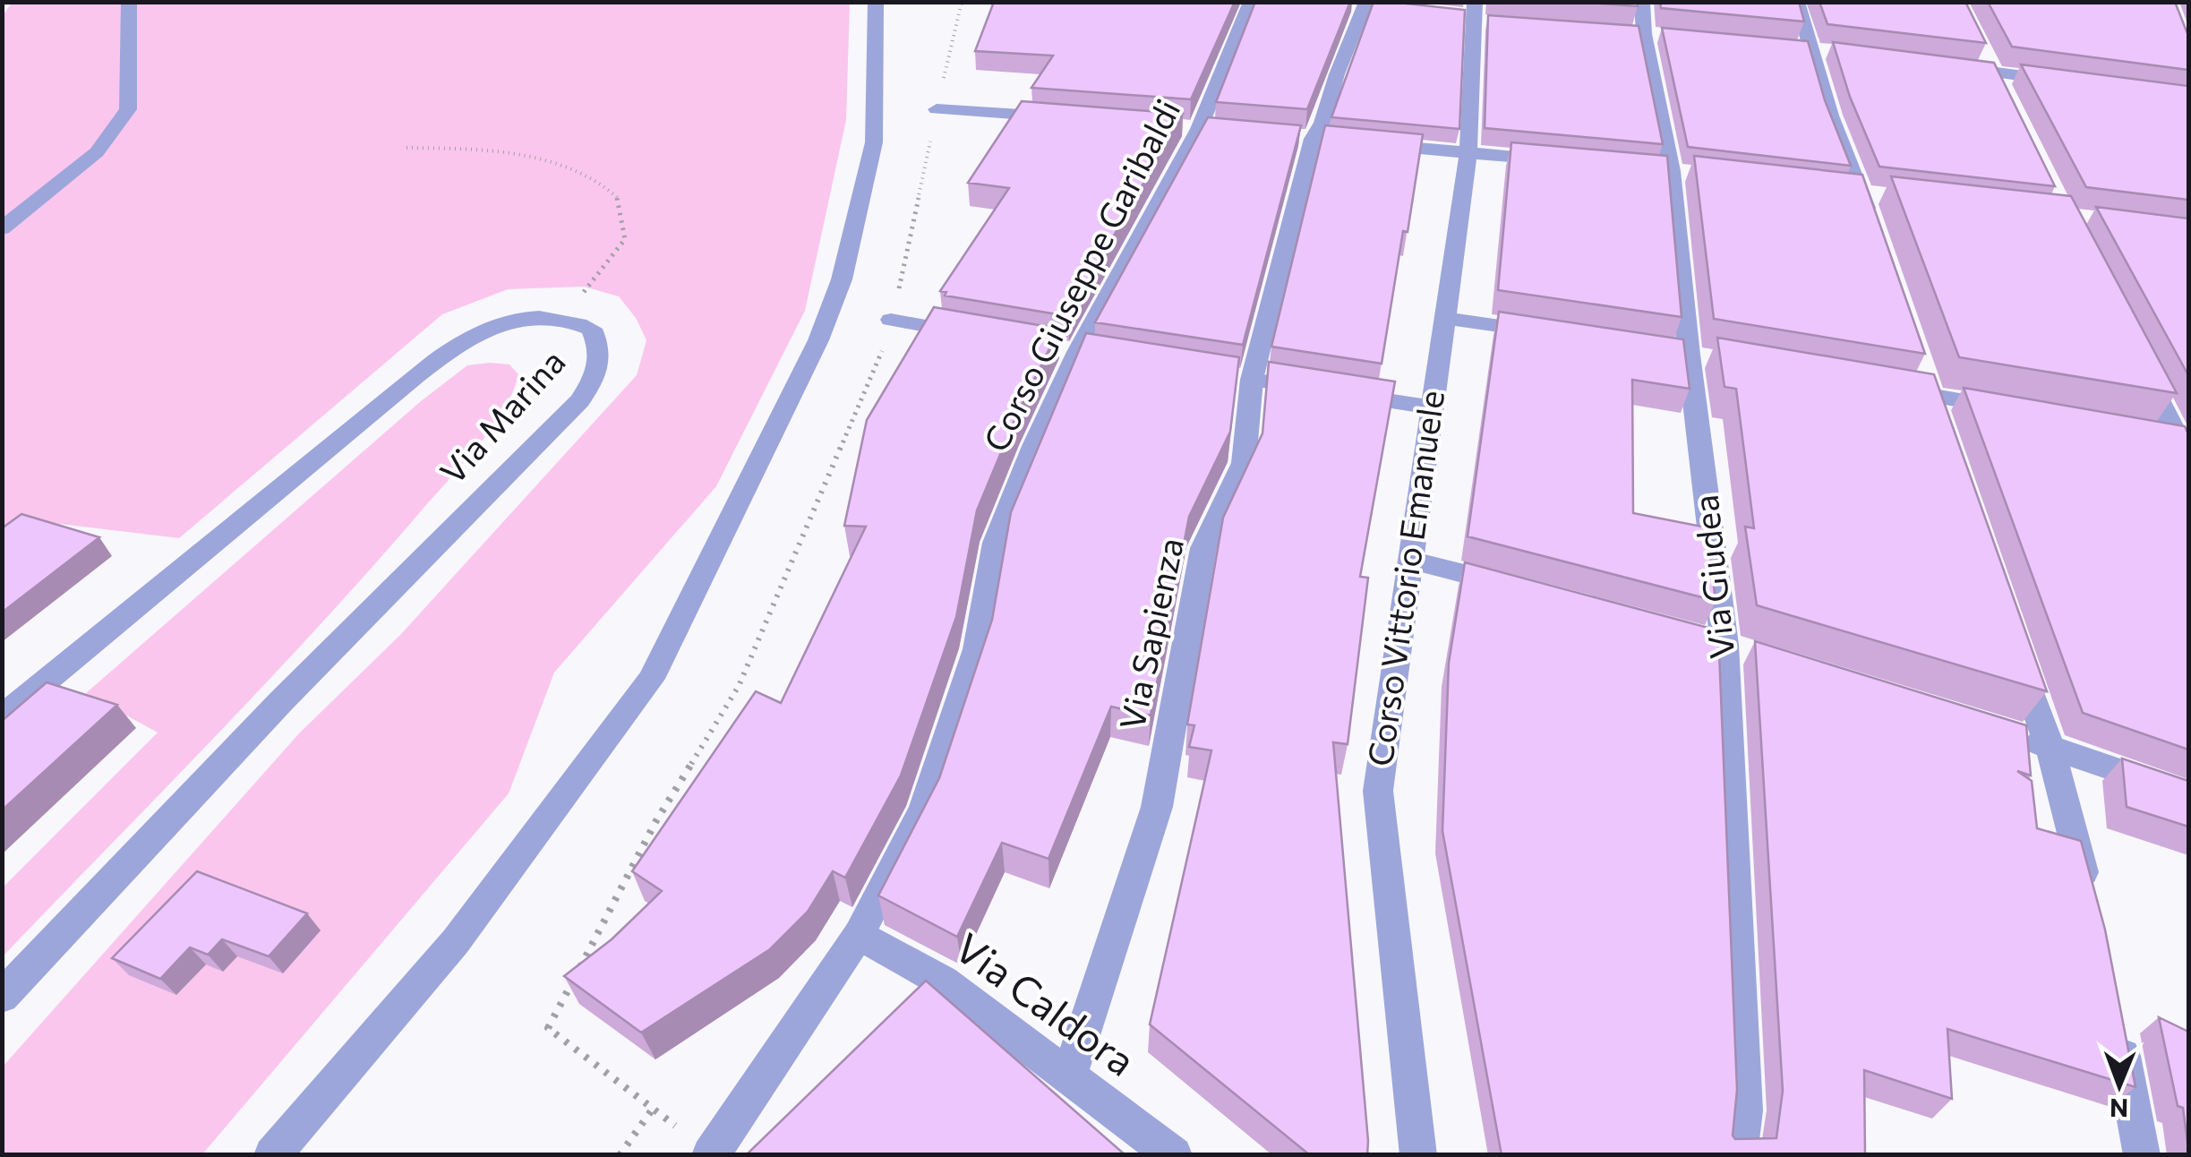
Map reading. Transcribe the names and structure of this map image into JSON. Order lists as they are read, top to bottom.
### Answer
{
  "streets": {
    "street": [
      "Corso Giuseppe Garibaldi",
      "Via Marina",
      "Via Giudea",
      "Corso Vittorio Emanuele",
      "Via Sapienza",
      "Via Caldora"
    ]
  },
  "crossings": [
    ["Corso Giuseppe Garibaldi", "Via Caldora"],
    ["Via Sapienza", "Via Caldora"]
  ],
  "north": "bottom"
}
